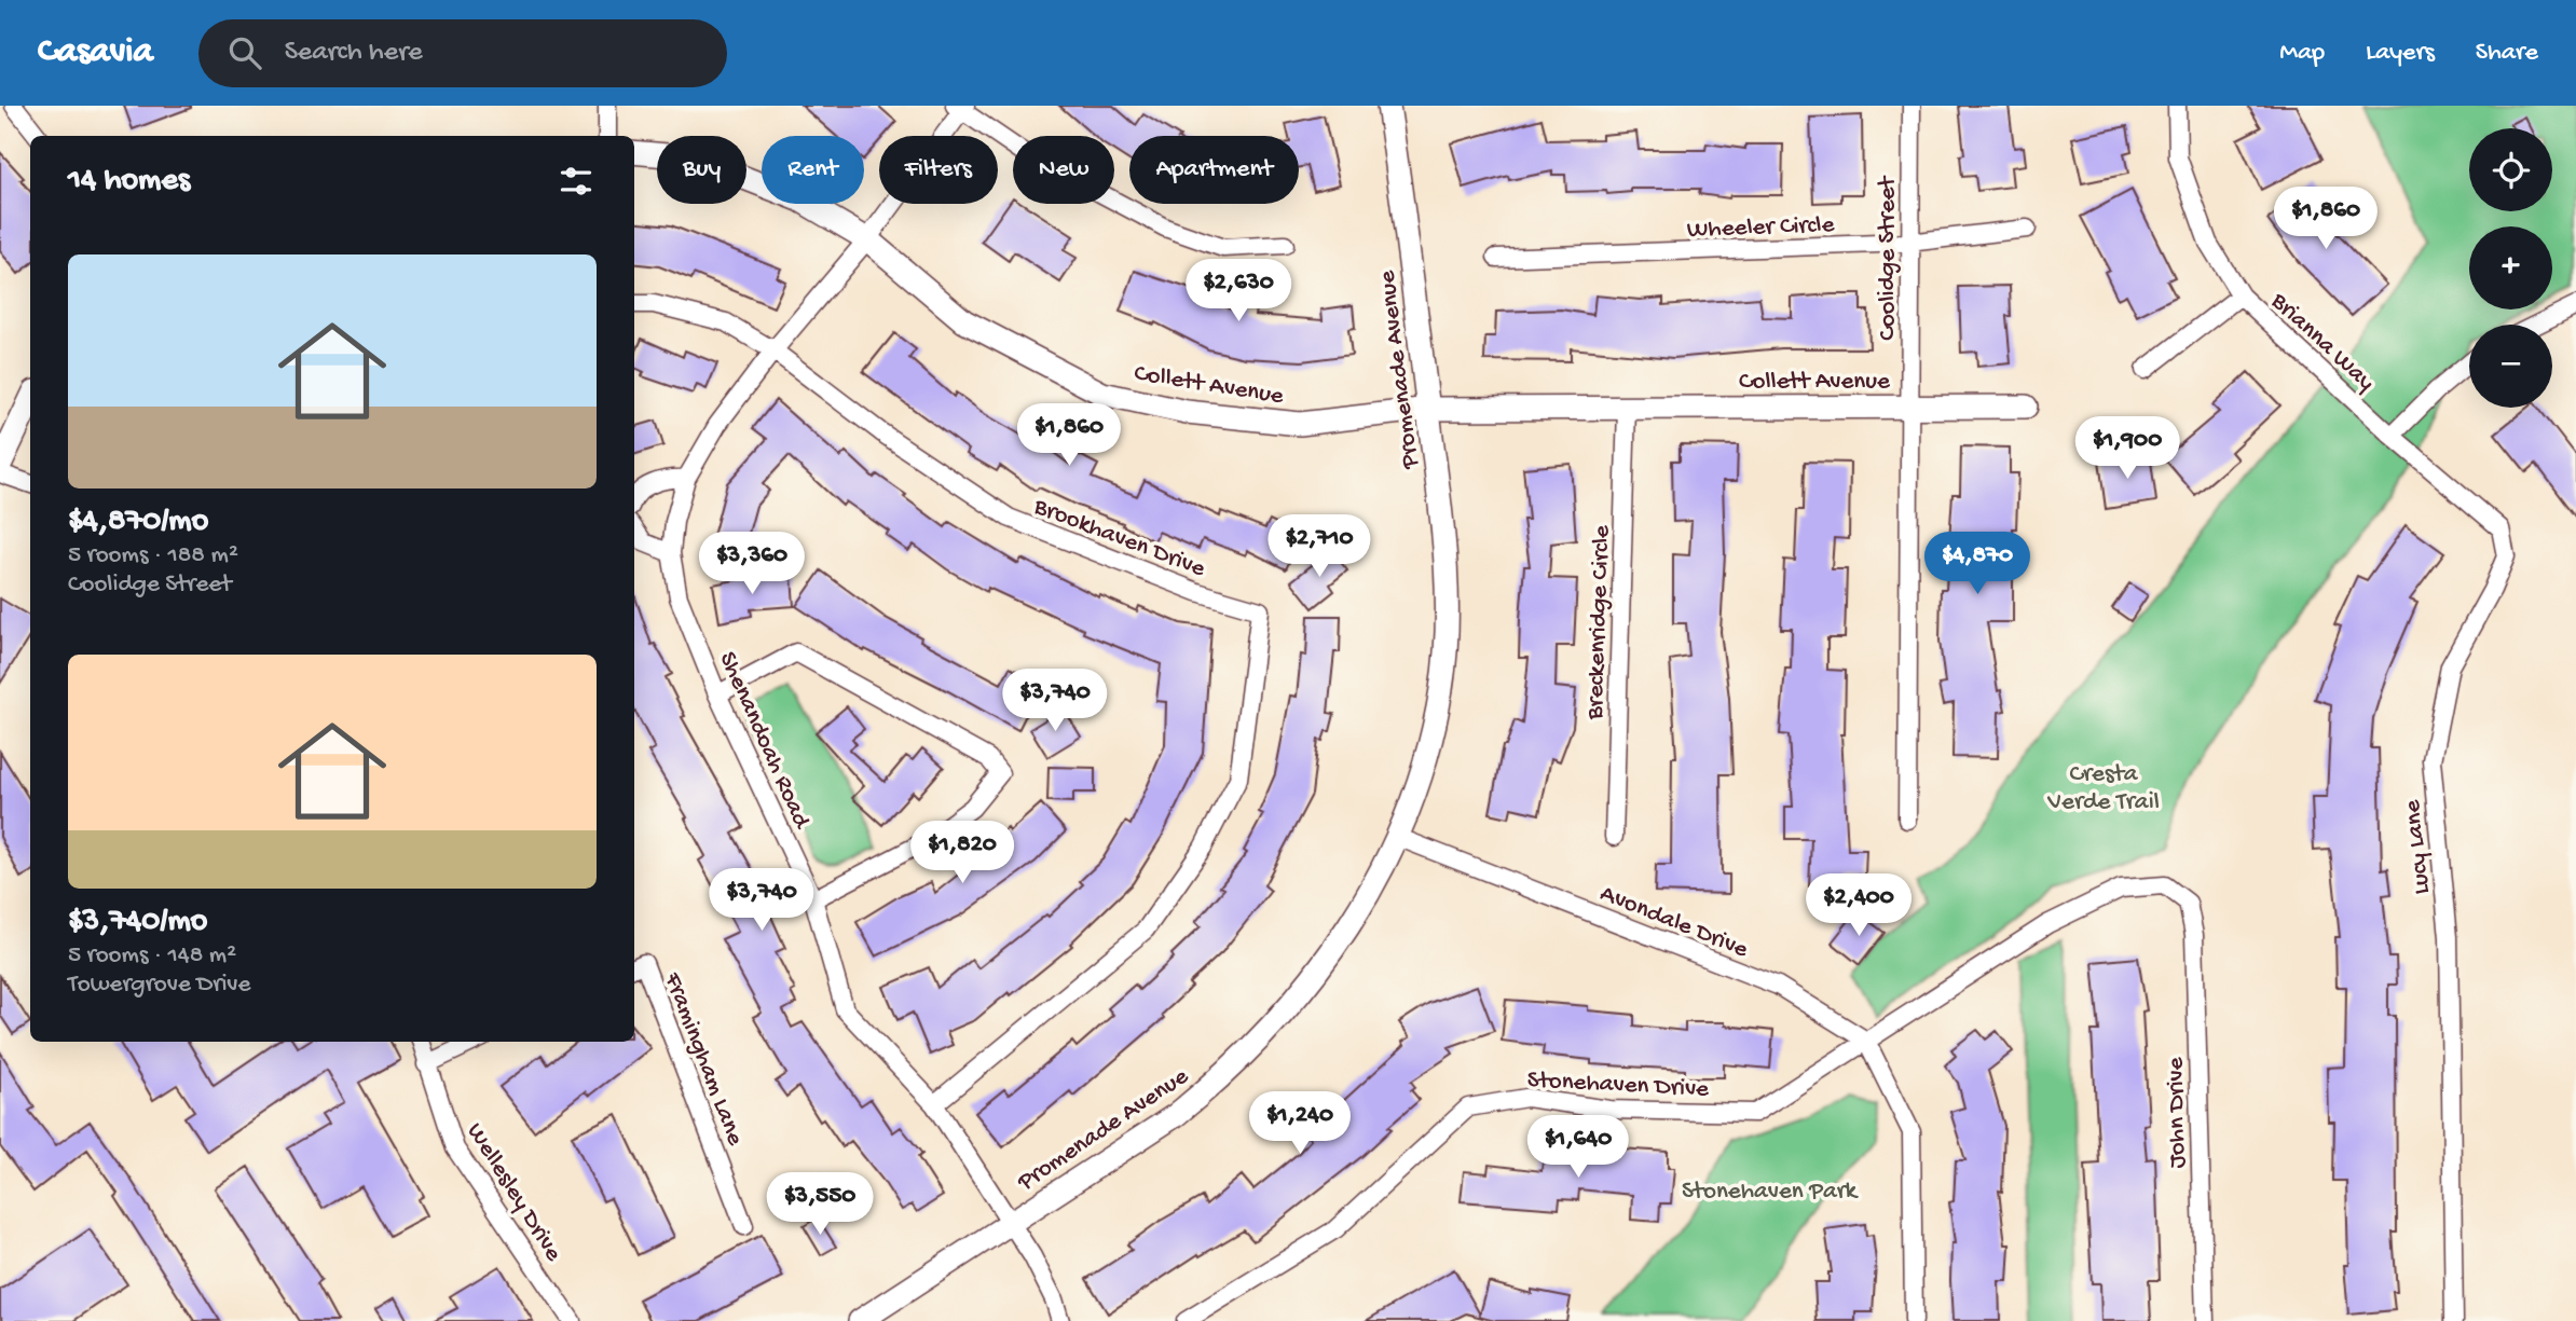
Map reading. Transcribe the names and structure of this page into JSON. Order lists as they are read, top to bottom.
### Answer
{
  "streets": {
    "street": [
      "Wheeler Circle",
      "Coolidge Street",
      "Brianna Way",
      "Promenade Avenue",
      "Collett Avenue",
      "Brookhaven Drive",
      "Breckenridge Circle",
      "Shenandoah Road",
      "Lucy Lane",
      "Avondale Drive",
      "Framingham Lane",
      "Stonehaven Drive",
      "John Drive",
      "Wellesley Drive"
    ]
  },
  "crossings": [
    ["Wheeler Circle", "Coolidge Street"],
    ["Coolidge Street", "Collett Avenue"],
    ["Brianna Way", "Lucy Lane"],
    ["Promenade Avenue", "Collett Avenue"],
    ["Promenade Avenue", "Shenandoah Road"],
    ["Promenade Avenue", "Avondale Drive"],
    ["Collett Avenue", "Breckenridge Circle"],
    ["Collett Avenue", "Shenandoah Road"],
    ["Brookhaven Drive", "Shenandoah Road"],
    ["Avondale Drive", "Stonehaven Drive"],
    ["Stonehaven Drive", "John Drive"]
  ],
  "parks": ["Cresta Verde Trail", "Stonehaven Park"],
  "page": {
    "header": "Casavia",
    "search": "Search here",
    "nav": ["Map", "Layers", "Share"],
    "map_buttons": ["+", "−"],
    "chip": [
      "Buy",
      "Rent",
      "Filters",
      "New",
      "Apartment"
    ],
    "heading": "14 homes",
    "price": [
      "$1,860",
      "$2,630",
      "$1,860",
      "$1,900",
      "$2,710",
      "$3,360",
      "$4,870",
      "$3,740",
      "$1,820",
      "$3,740",
      "$2,400",
      "$1,240",
      "$1,640",
      "$3,550"
    ],
    "list": [
      {
        "name": "$4,870/mo",
        "note": "5 rooms · 188 m² · Coolidge Street"
      },
      {
        "name": "$3,740/mo",
        "note": "5 rooms · 148 m² · Towergrove Drive"
      }
    ]
  }
}
